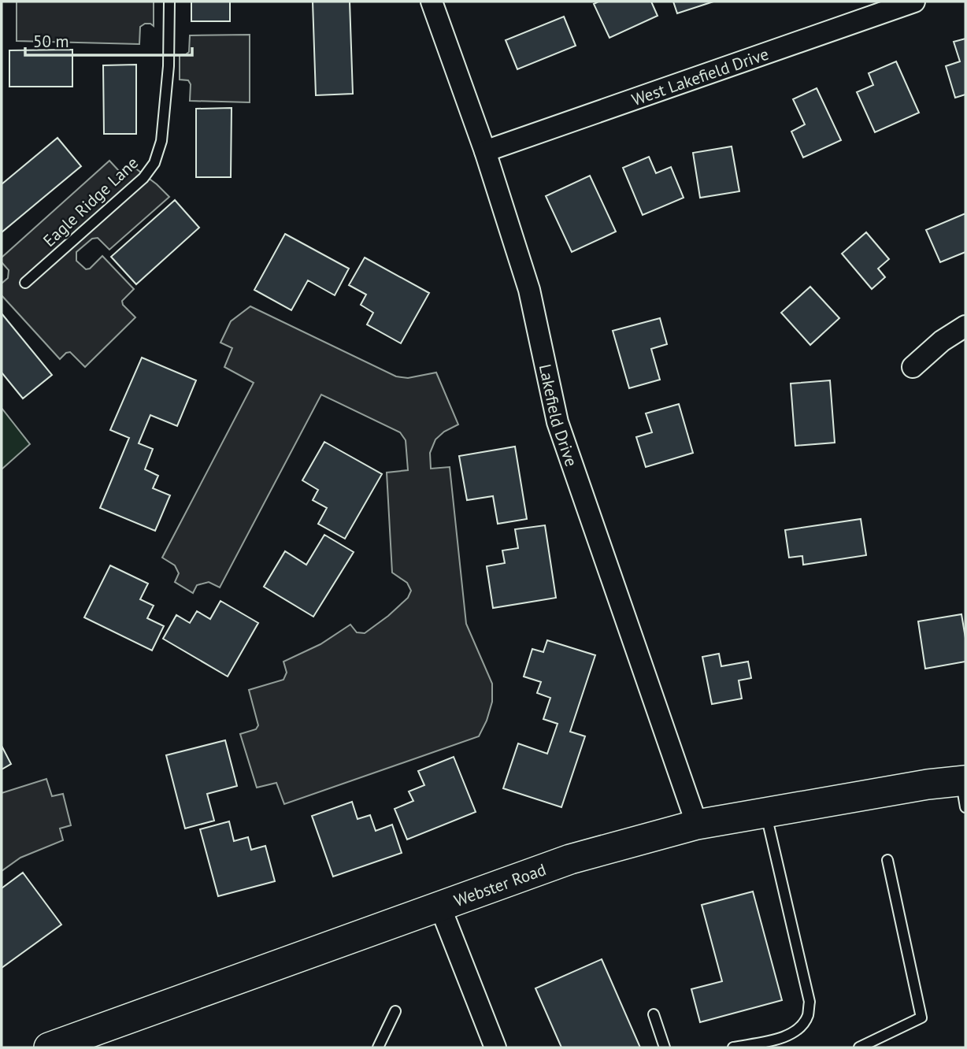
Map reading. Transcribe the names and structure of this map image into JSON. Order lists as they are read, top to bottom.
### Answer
{
  "streets": {
    "street": ["West Lakefield Drive", "Lakefield Drive", "Webster Road"],
    "lane": ["Eagle Ridge Lane"]
  },
  "crossings": [
    ["West Lakefield Drive", "Lakefield Drive"],
    ["Lakefield Drive", "Webster Road"]
  ],
  "scale_bar": "50 m"
}
